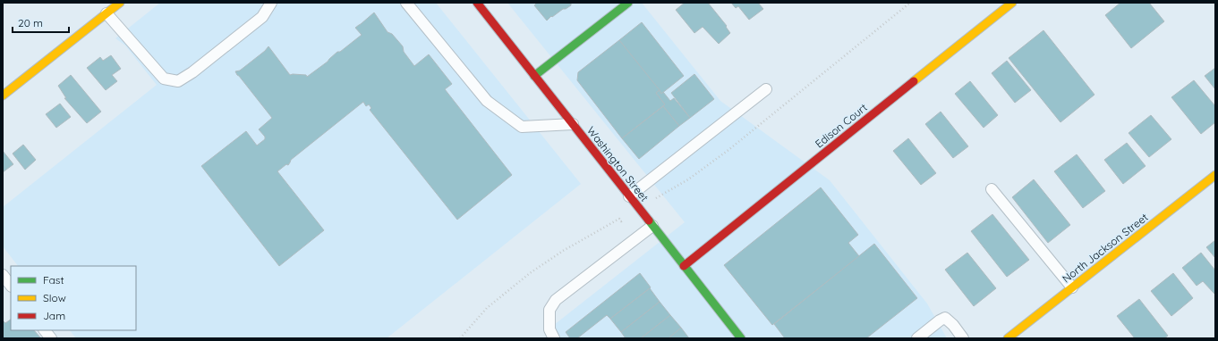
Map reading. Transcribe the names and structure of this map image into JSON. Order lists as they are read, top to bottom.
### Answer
{
  "streets": {
    "street": ["Edison Court", "Washington Street", "North Jackson Street"]
  },
  "crossings": [
    ["Edison Court", "Washington Street"]
  ],
  "legend": ["Fast", "Slow", "Jam"],
  "scale_bar": "20 m"
}
